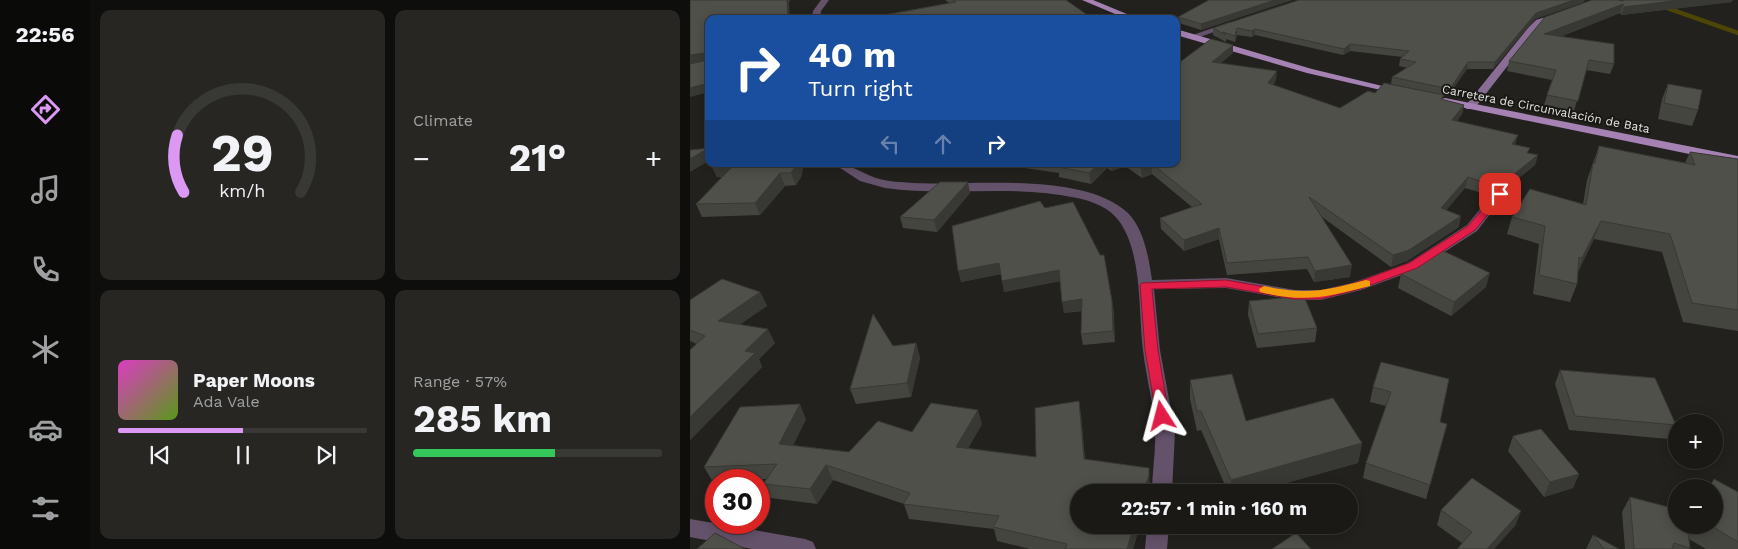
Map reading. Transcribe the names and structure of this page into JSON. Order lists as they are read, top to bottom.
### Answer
{
  "streets": {
    "main road": ["Carretera de Circunvalación de Bata"]
  },
  "page": {
    "tabs": "22:56",
    "tile": [
      "Climate",
      ["Range · 57%", "285 km"]
    ],
    "turn": ["40 m", "Turn right"],
    "heat": ["−", "21°", "+"],
    "song": ["Paper Moons", "Ada Vale"],
    "map_buttons": ["+", "−"],
    "limit": "30",
    "trip": "22:57 · 1 min · 160 m",
    "gauge": ["29", "km/h"]
  }
}
